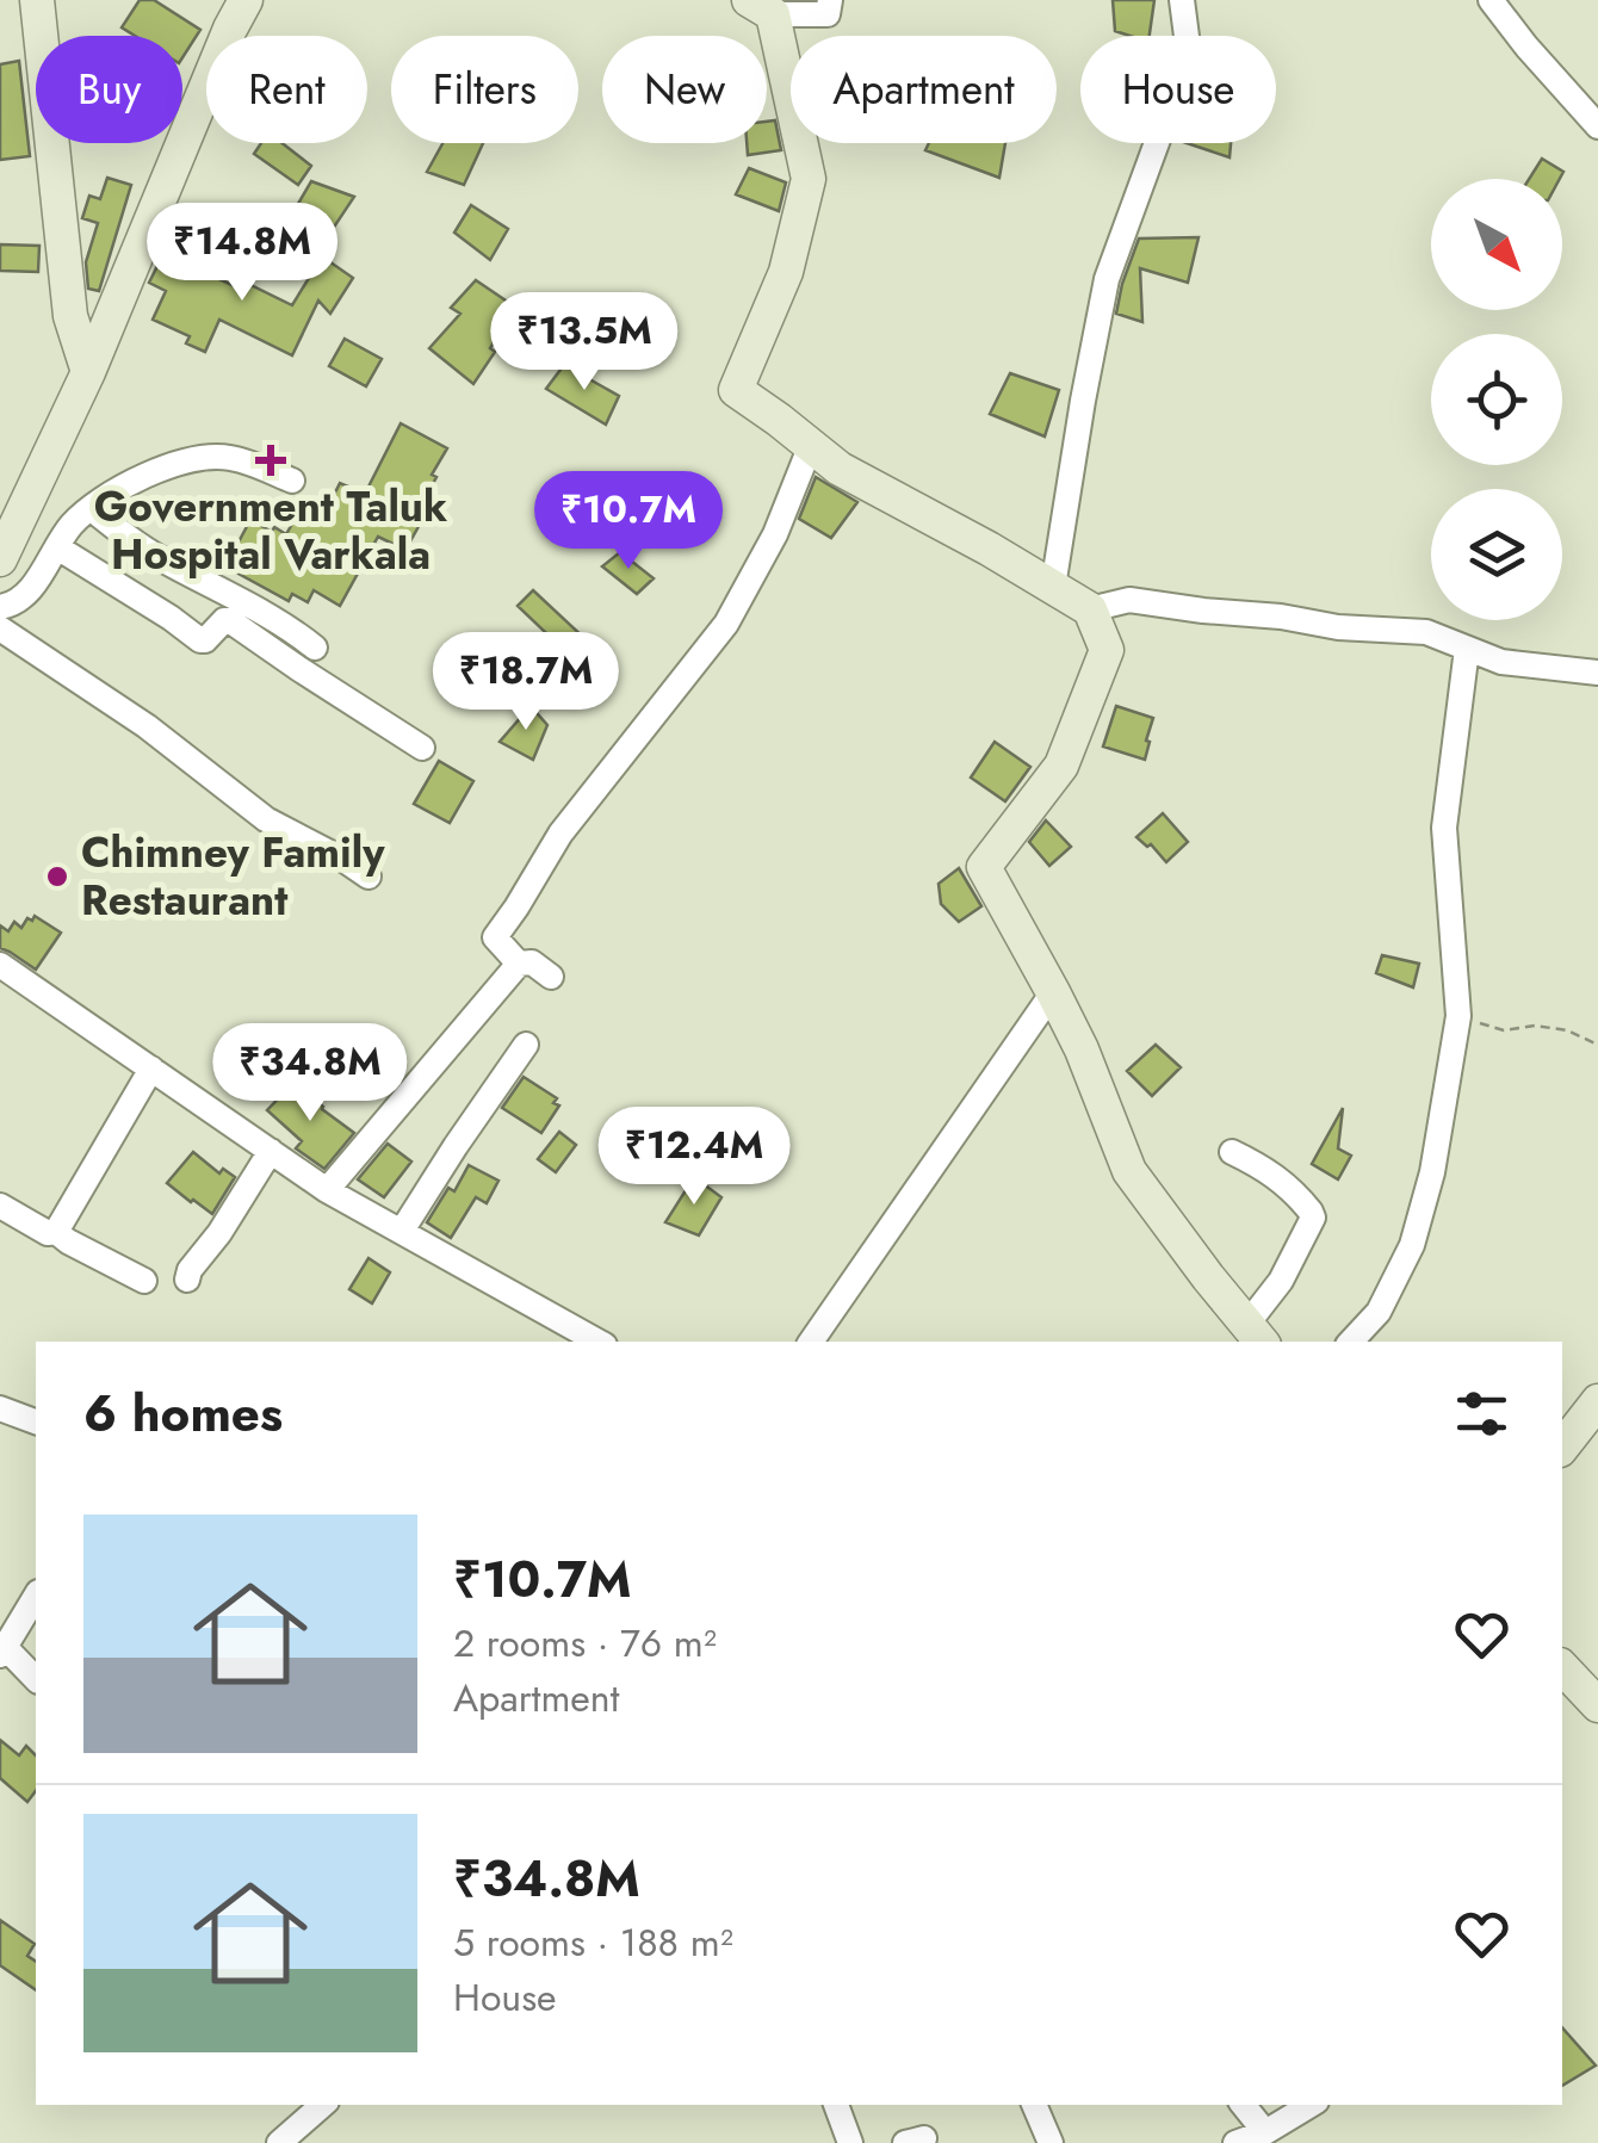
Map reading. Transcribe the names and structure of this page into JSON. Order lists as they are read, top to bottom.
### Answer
{
  "places": {
    "health": ["Government Taluk Hospital Varkala"],
    "other": ["Chimney Family Restaurant"]
  },
  "north": "bottom right",
  "page": {
    "chip": [
      "Buy",
      "Rent",
      "Filters",
      "New",
      "Apartment",
      "House"
    ],
    "price": [
      "₹14.8M",
      "₹13.5M",
      "₹10.7M",
      "₹18.7M",
      "₹34.8M",
      "₹12.4M"
    ],
    "heading": "6 homes",
    "list": [
      {
        "name": "₹10.7M",
        "note": "2 rooms · 76 m² · Apartment"
      },
      {
        "name": "₹34.8M",
        "note": "5 rooms · 188 m² · House"
      }
    ]
  }
}
